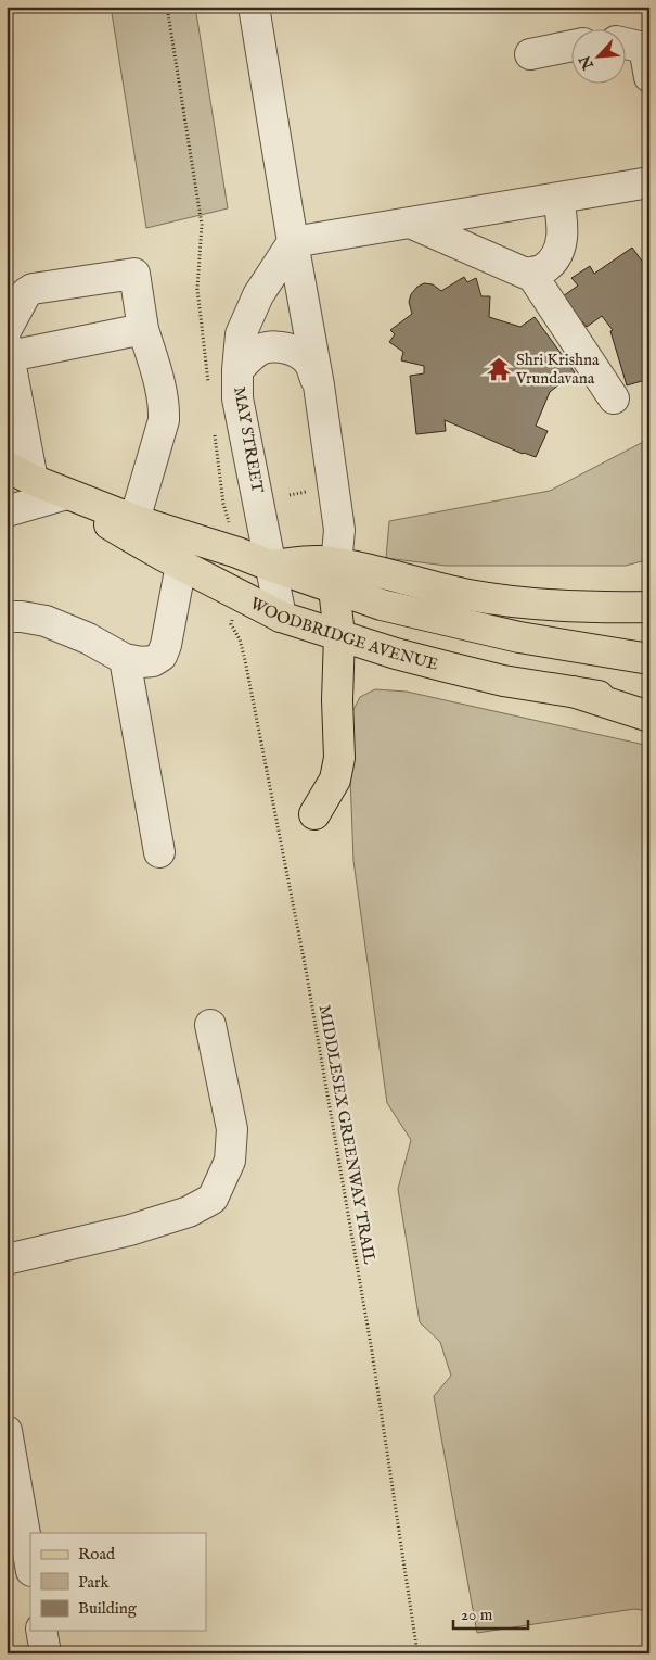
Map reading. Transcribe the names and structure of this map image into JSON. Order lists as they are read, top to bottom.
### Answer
{
  "streets": {
    "main road": ["WOODBRIDGE AVENUE"],
    "street": ["MAY STREET"],
    "path": ["MIDDLESEX GREENWAY TRAIL"]
  },
  "crossings": [
    ["MAY STREET", "WOODBRIDGE AVENUE"]
  ],
  "places": {
    "temple": ["Shri Krishna Vrundavana"]
  },
  "legend": ["Road", "Park", "Building"],
  "scale_bar": "20 m",
  "north": "bottom left"
}
